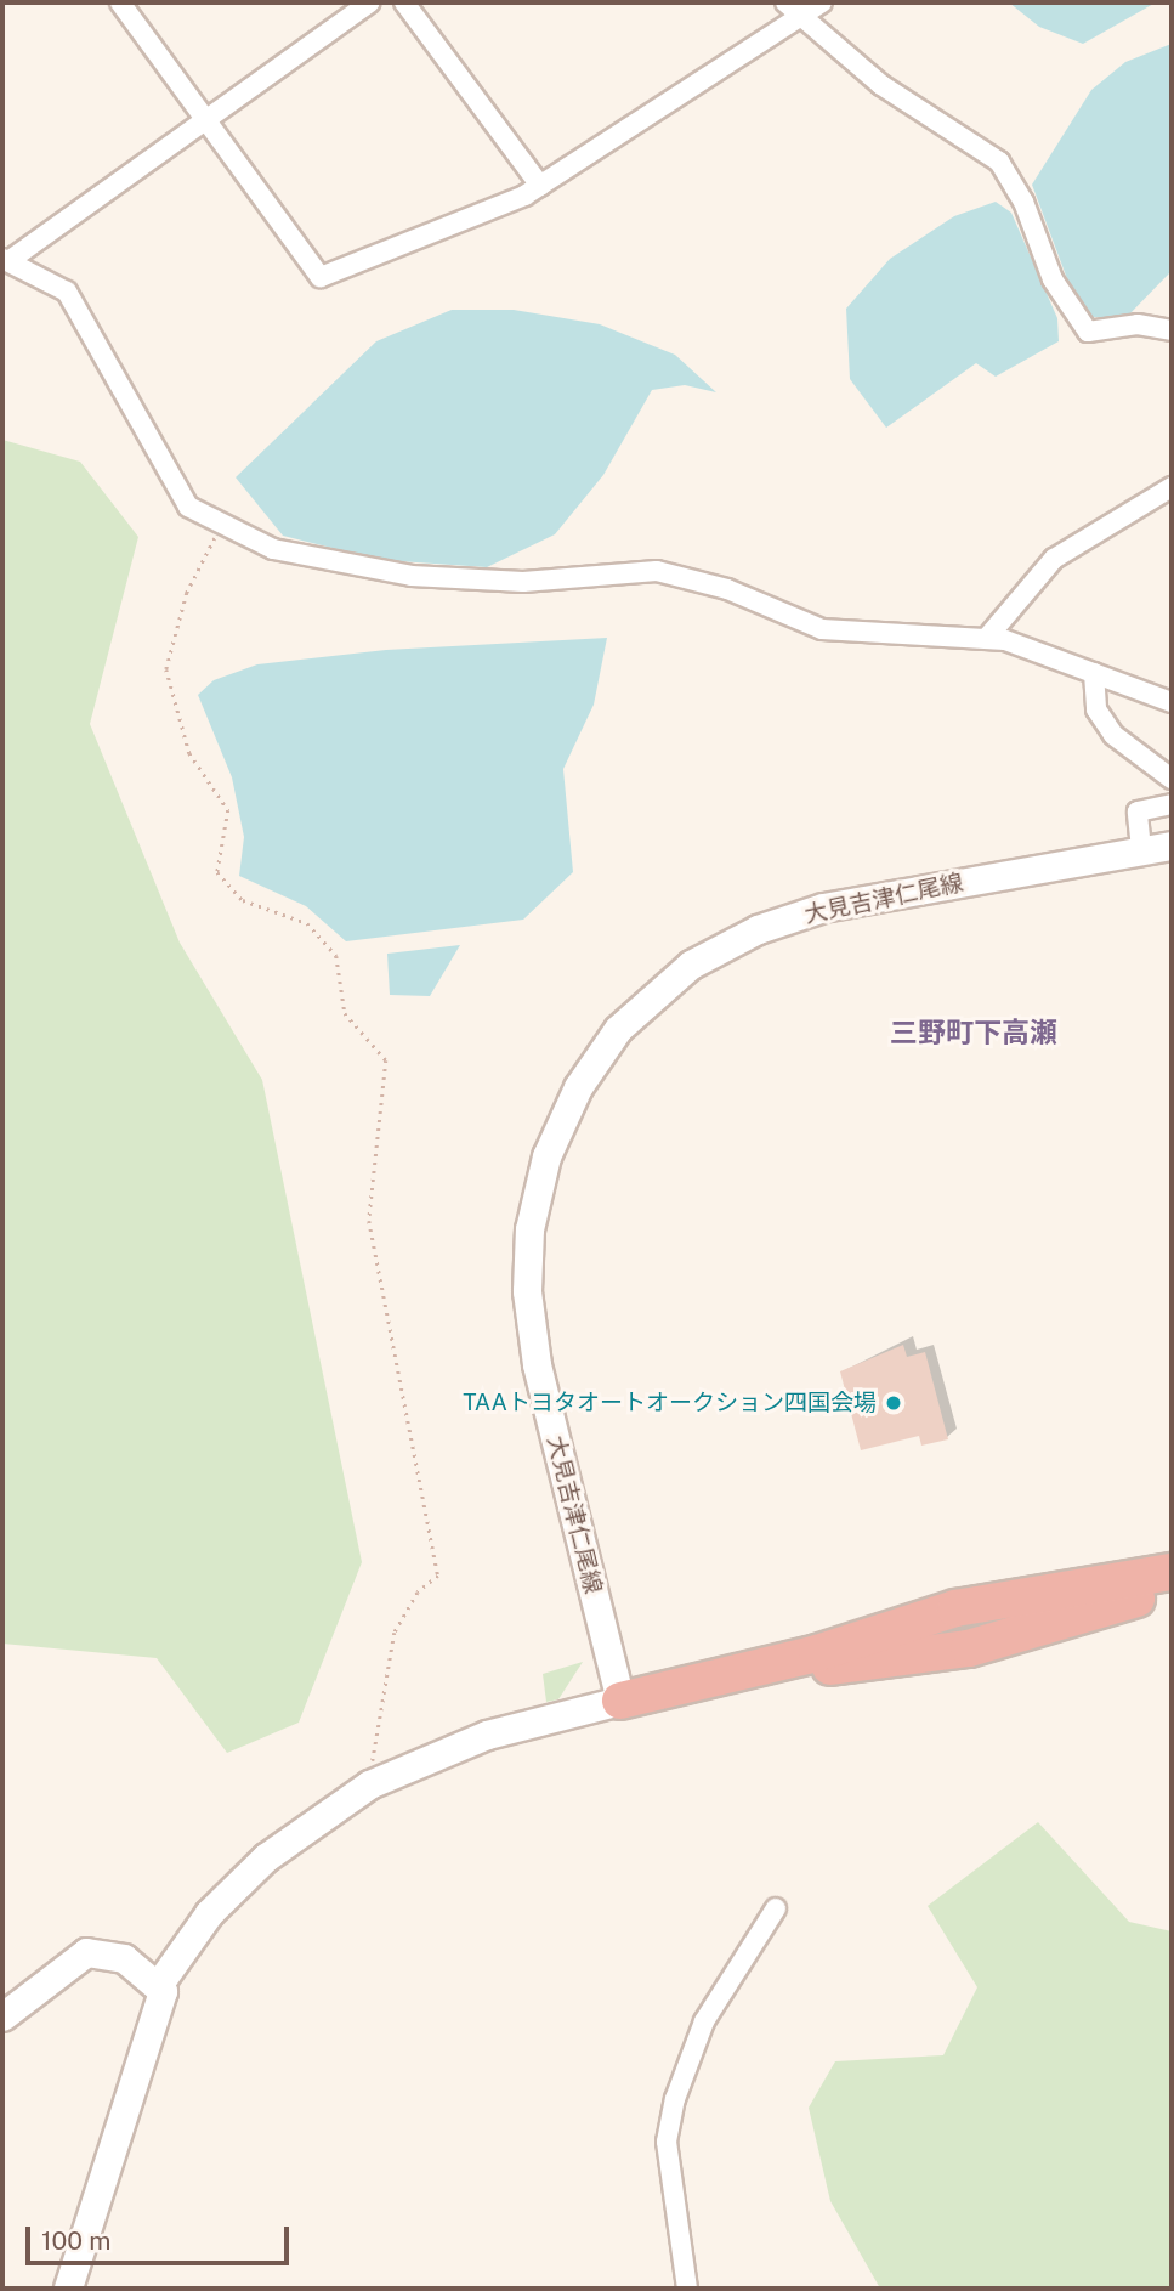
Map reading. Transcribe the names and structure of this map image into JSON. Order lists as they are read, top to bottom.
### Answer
{
  "streets": {
    "main road": ["大見吉津仁尾線"]
  },
  "districts": ["三野町下高瀬"],
  "places": ["TAAトヨタオートオークション四国会場"],
  "scale_bar": "100 m"
}
